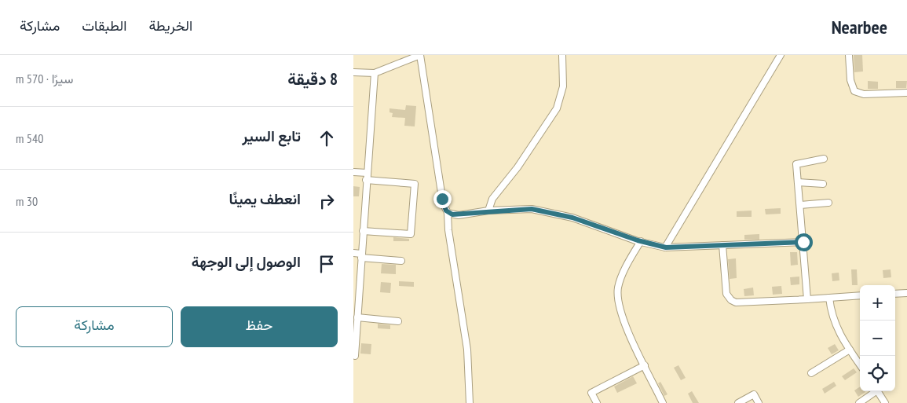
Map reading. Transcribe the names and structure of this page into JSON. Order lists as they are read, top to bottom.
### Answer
{
  "page": {
    "header": "Nearbee",
    "nav": ["الخريطة", "الطبقات", "مشاركة"],
    "heading": ["8 دقيقة", "سيرًا · 570 m"],
    "list": [
      ["تابع السير", "540 m"],
      ["انعطف يمينًا", "30 m"],
      "الوصول إلى الوجهة"
    ],
    "map_buttons": ["+", "−"],
    "buttons": ["حفظ", "مشاركة"]
  }
}
